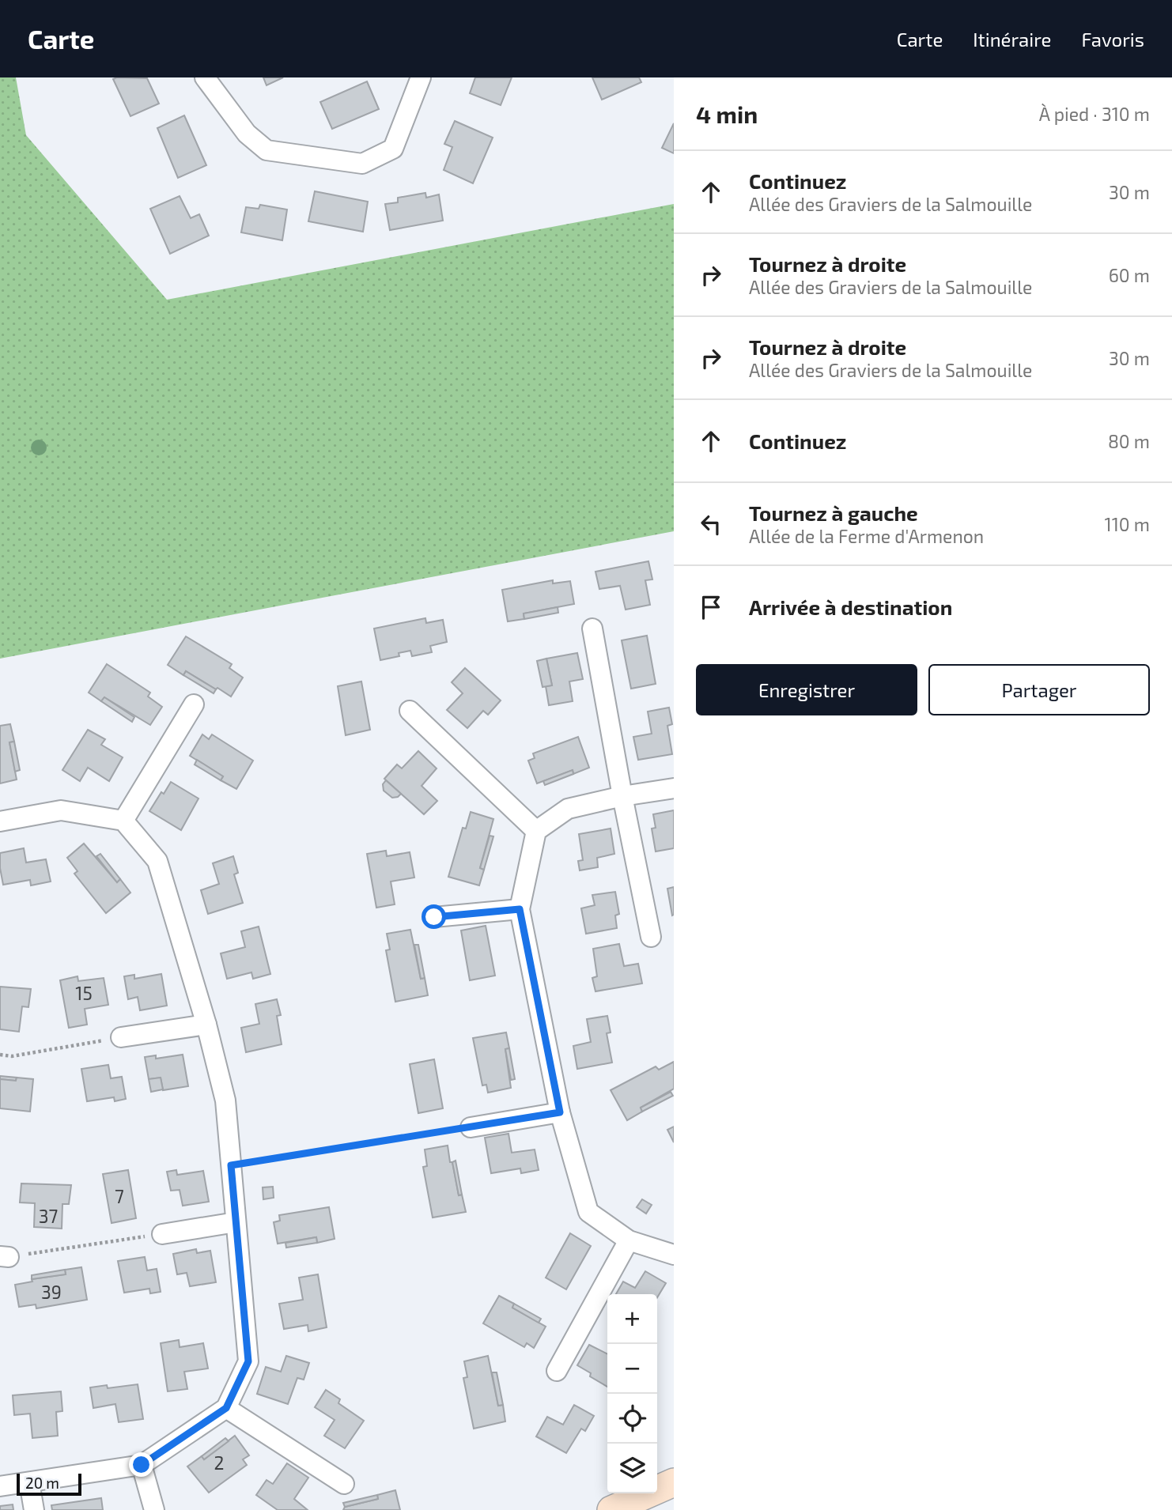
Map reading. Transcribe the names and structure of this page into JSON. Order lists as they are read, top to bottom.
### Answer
{
  "house_numbers": [
    "15",
    "7",
    "37",
    "39",
    "2"
  ],
  "scale_bar": "20 m",
  "page": {
    "header": "Carte",
    "nav": ["Carte", "Itinéraire", "Favoris"],
    "heading": ["4 min", "À pied · 310 m"],
    "list": [
      ["Continuez", "Allée des Graviers de la Salmouille", "30 m"],
      ["Tournez à droite", "Allée des Graviers de la Salmouille", "60 m"],
      ["Tournez à droite", "Allée des Graviers de la Salmouille", "30 m"],
      ["Continuez", "80 m"],
      ["Tournez à gauche", "Allée de la Ferme d'Armenon", "110 m"],
      "Arrivée à destination"
    ],
    "buttons": ["Enregistrer", "Partager"],
    "map_buttons": ["+", "−"],
    "scale": "20 m"
  }
}
